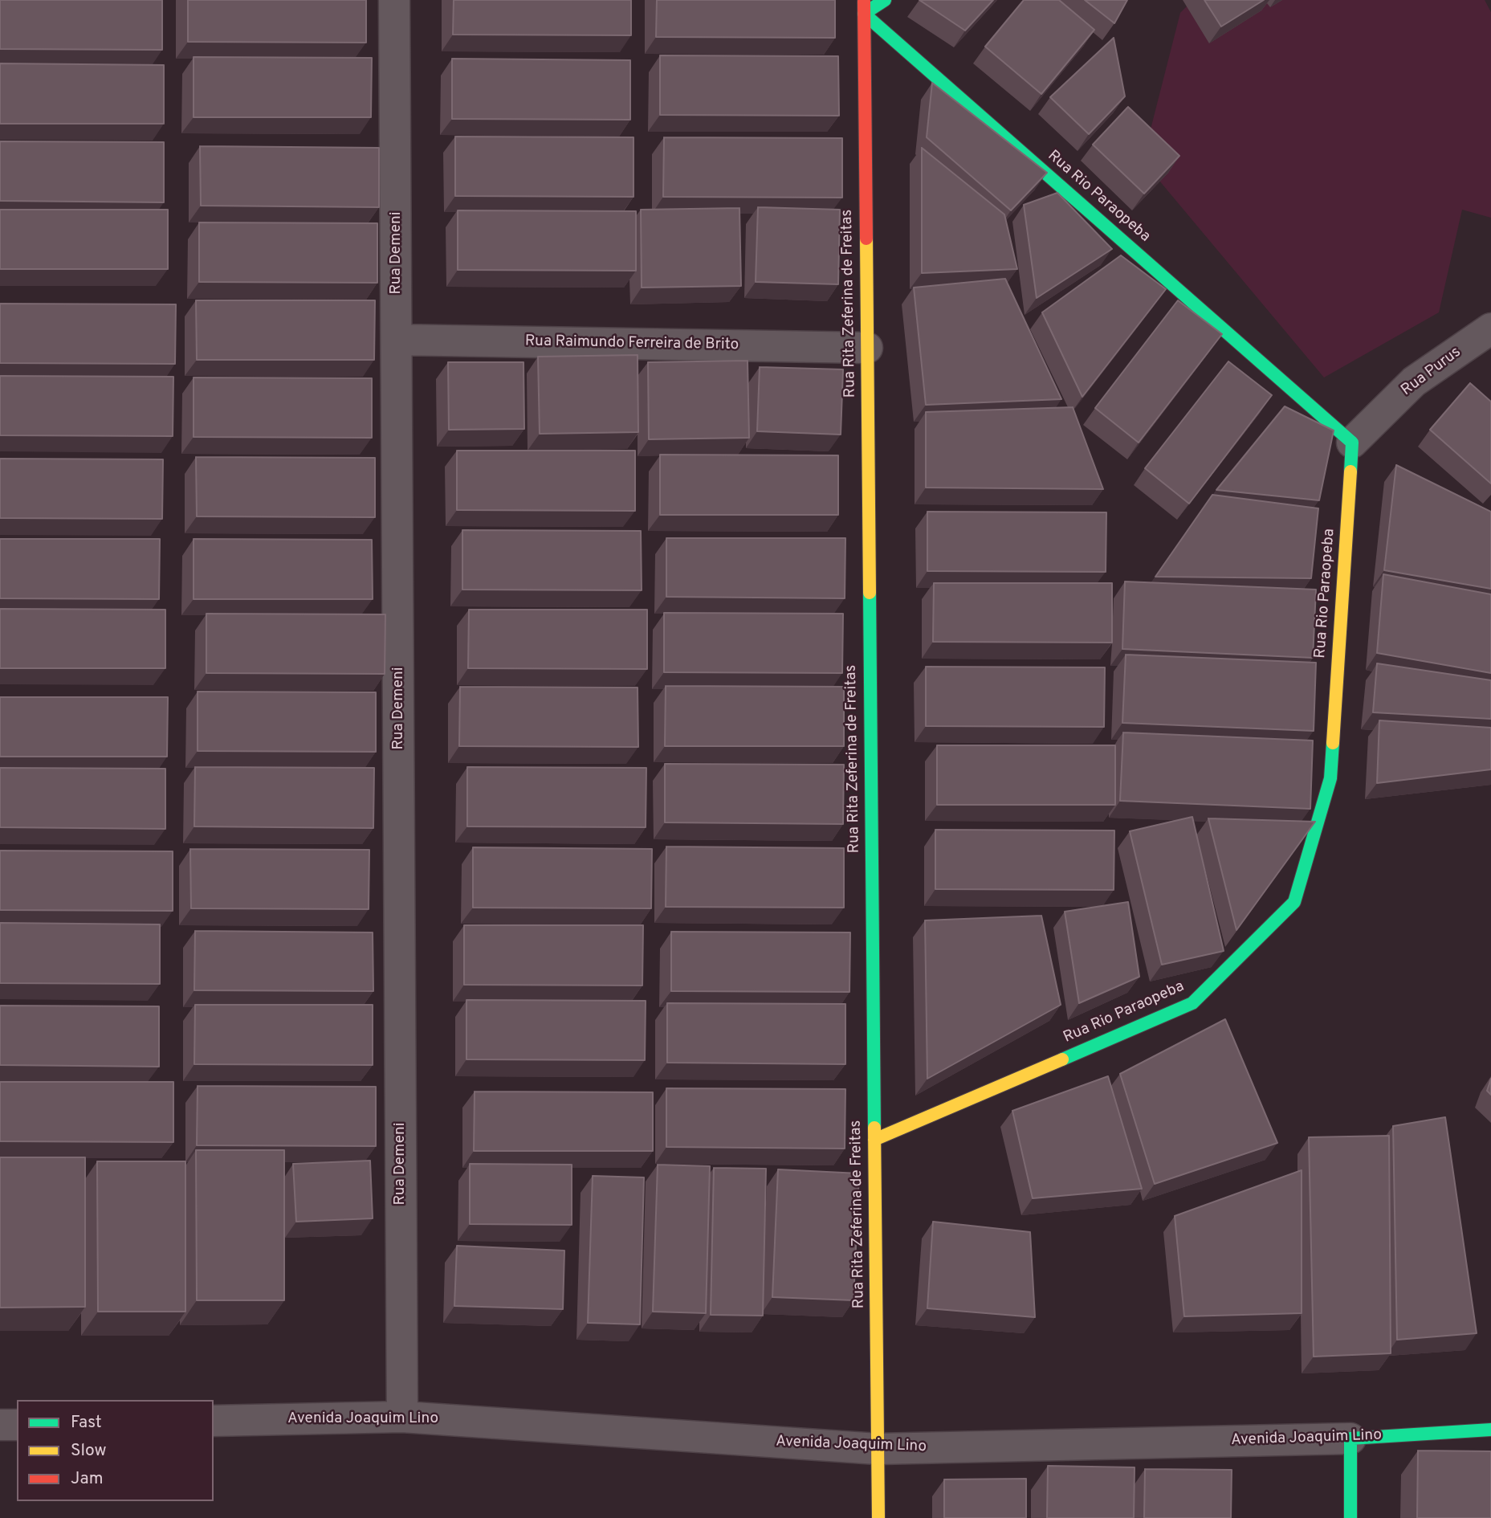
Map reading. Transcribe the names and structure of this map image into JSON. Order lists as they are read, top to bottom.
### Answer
{
  "streets": {
    "street": [
      "Rua Rio Paraopeba",
      "Rua Demeni",
      "Rua Rita Zeferina de Freitas",
      "Rua Raimundo Ferreira de Brito",
      "Rua Purus",
      "Avenida Joaquim Lino"
    ]
  },
  "crossings": [
    ["Rua Rio Paraopeba", "Rua Rita Zeferina de Freitas"],
    ["Rua Rio Paraopeba", "Rua Purus"],
    ["Rua Demeni", "Rua Raimundo Ferreira de Brito"],
    ["Rua Demeni", "Avenida Joaquim Lino"],
    ["Rua Rita Zeferina de Freitas", "Rua Raimundo Ferreira de Brito"],
    ["Rua Rita Zeferina de Freitas", "Avenida Joaquim Lino"]
  ],
  "legend": ["Fast", "Slow", "Jam"]
}
